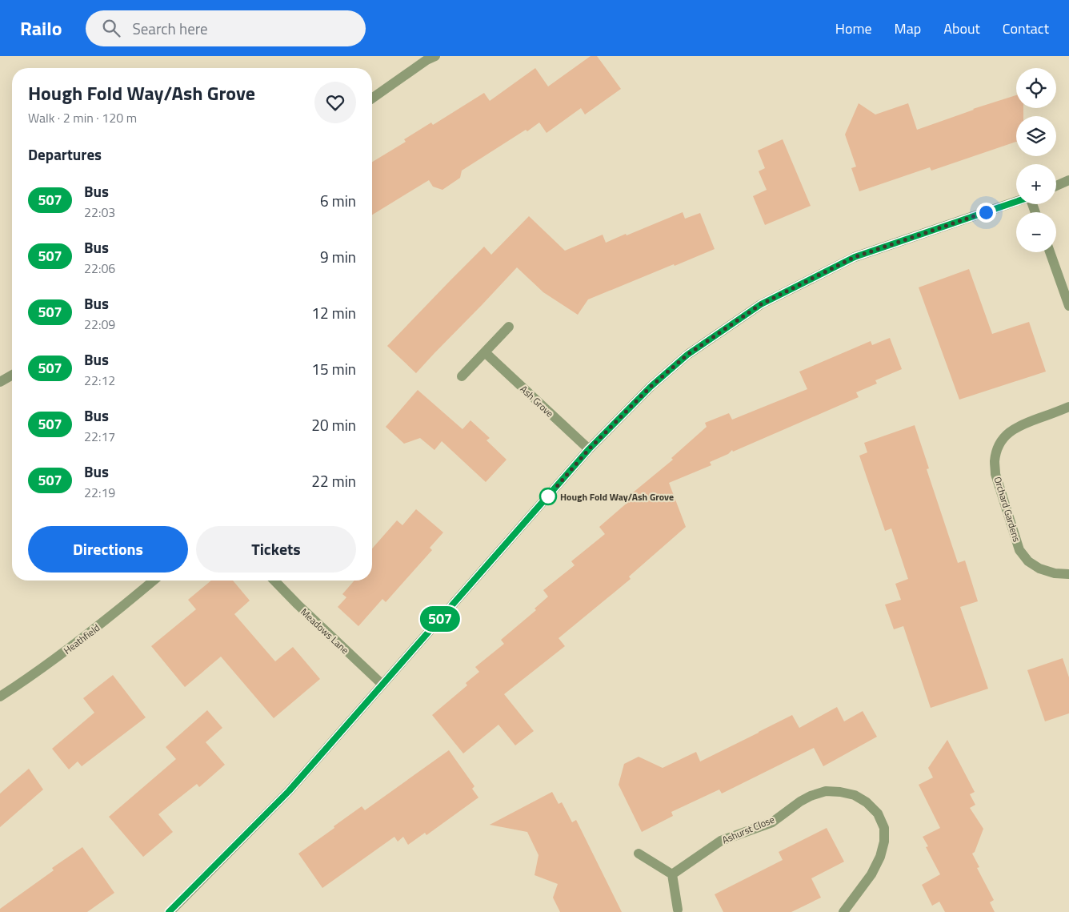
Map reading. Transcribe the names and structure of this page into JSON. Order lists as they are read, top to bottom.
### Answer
{
  "streets": {
    "street": [
      "Ash Grove",
      "Orchard Gardens",
      "Meadows Lane",
      "Heathfield",
      "Ashurst Close"
    ]
  },
  "places": ["Hough Fold Way/Ash Grove"],
  "lines": ["bus line 507"],
  "page": {
    "header": "Railo",
    "search": "Search here",
    "nav": [
      "Home",
      "Map",
      "About",
      "Contact"
    ],
    "on_map": "507",
    "map_buttons": ["+", "−"],
    "heading": [
      ["Hough Fold Way/Ash Grove", "Walk · 2 min · 120 m"],
      "Departures"
    ],
    "list": [
      {
        "mark": "507",
        "name": "Bus",
        "note": "22:03",
        "value": "6 min"
      },
      {
        "mark": "507",
        "name": "Bus",
        "note": "22:06",
        "value": "9 min"
      },
      {
        "mark": "507",
        "name": "Bus",
        "note": "22:09",
        "value": "12 min"
      },
      {
        "mark": "507",
        "name": "Bus",
        "note": "22:12",
        "value": "15 min"
      },
      {
        "mark": "507",
        "name": "Bus",
        "note": "22:17",
        "value": "20 min"
      },
      {
        "mark": "507",
        "name": "Bus",
        "note": "22:19",
        "value": "22 min"
      }
    ],
    "buttons": ["Directions", "Tickets"]
  }
}
